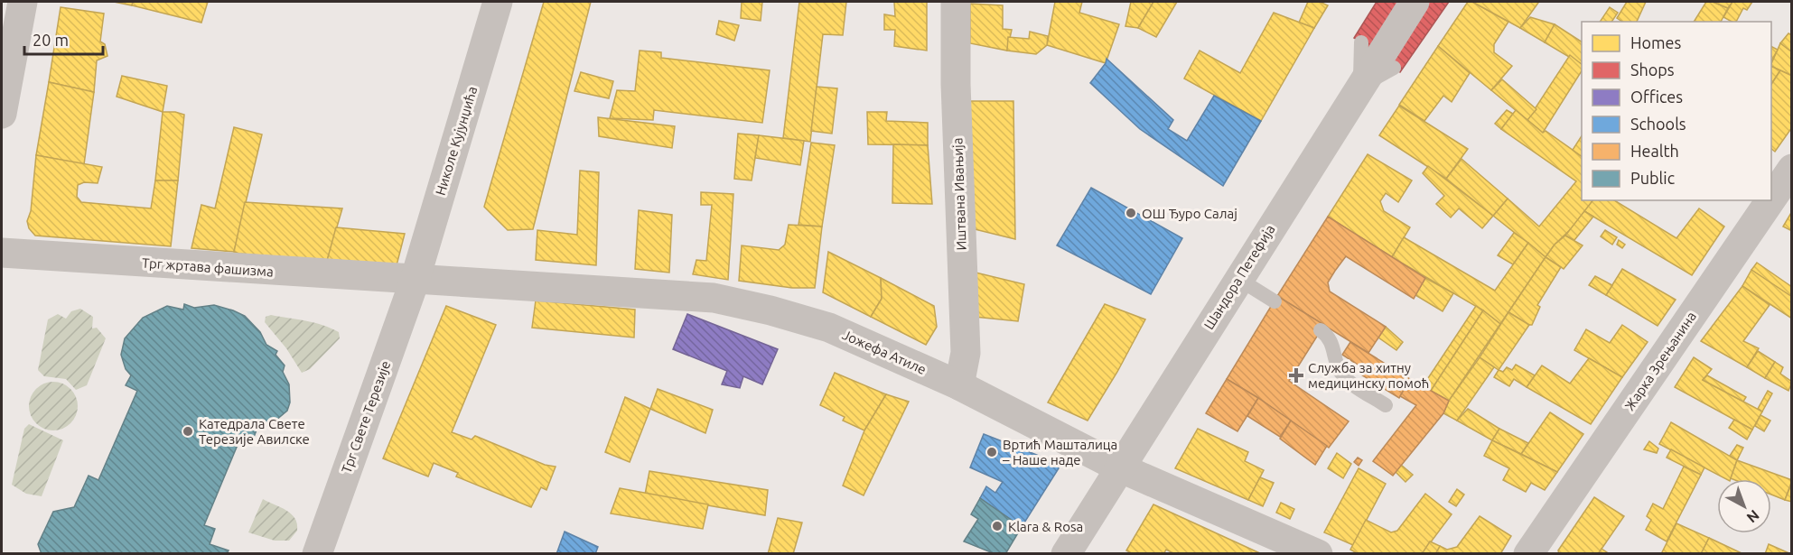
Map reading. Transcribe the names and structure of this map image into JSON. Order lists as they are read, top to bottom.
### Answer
{
  "streets": {
    "street": [
      "Николе Кујунџића",
      "Иштвана Ивањија",
      "Трг жртава фашизма",
      "Шандора Петефија",
      "Јожефа Атиле",
      "Жарка Зрењанина",
      "Трг Свете Терезије"
    ]
  },
  "crossings": [
    ["Николе Кујунџића", "Трг жртава фашизма"],
    ["Николе Кујунџића", "Јожефа Атиле"],
    ["Николе Кујунџића", "Трг Свете Терезије"],
    ["Иштвана Ивањија", "Јожефа Атиле"],
    ["Трг жртава фашизма", "Јожефа Атиле"],
    ["Трг жртава фашизма", "Трг Свете Терезије"],
    ["Шандора Петефија", "Јожефа Атиле"],
    ["Јожефа Атиле", "Трг Свете Терезије"]
  ],
  "places": {
    "other": [
      "ОШ Ђуро Салај",
      "Катедрала Свете Терезије Авилске",
      "Вртић Машталица – Наше наде",
      "Klara & Rosa"
    ],
    "health": ["Служба за хитну медицинску помоћ"]
  },
  "legend": [
    "Homes",
    "Shops",
    "Offices",
    "Schools",
    "Health",
    "Public"
  ],
  "scale_bar": "20 m",
  "north": "bottom right"
}
